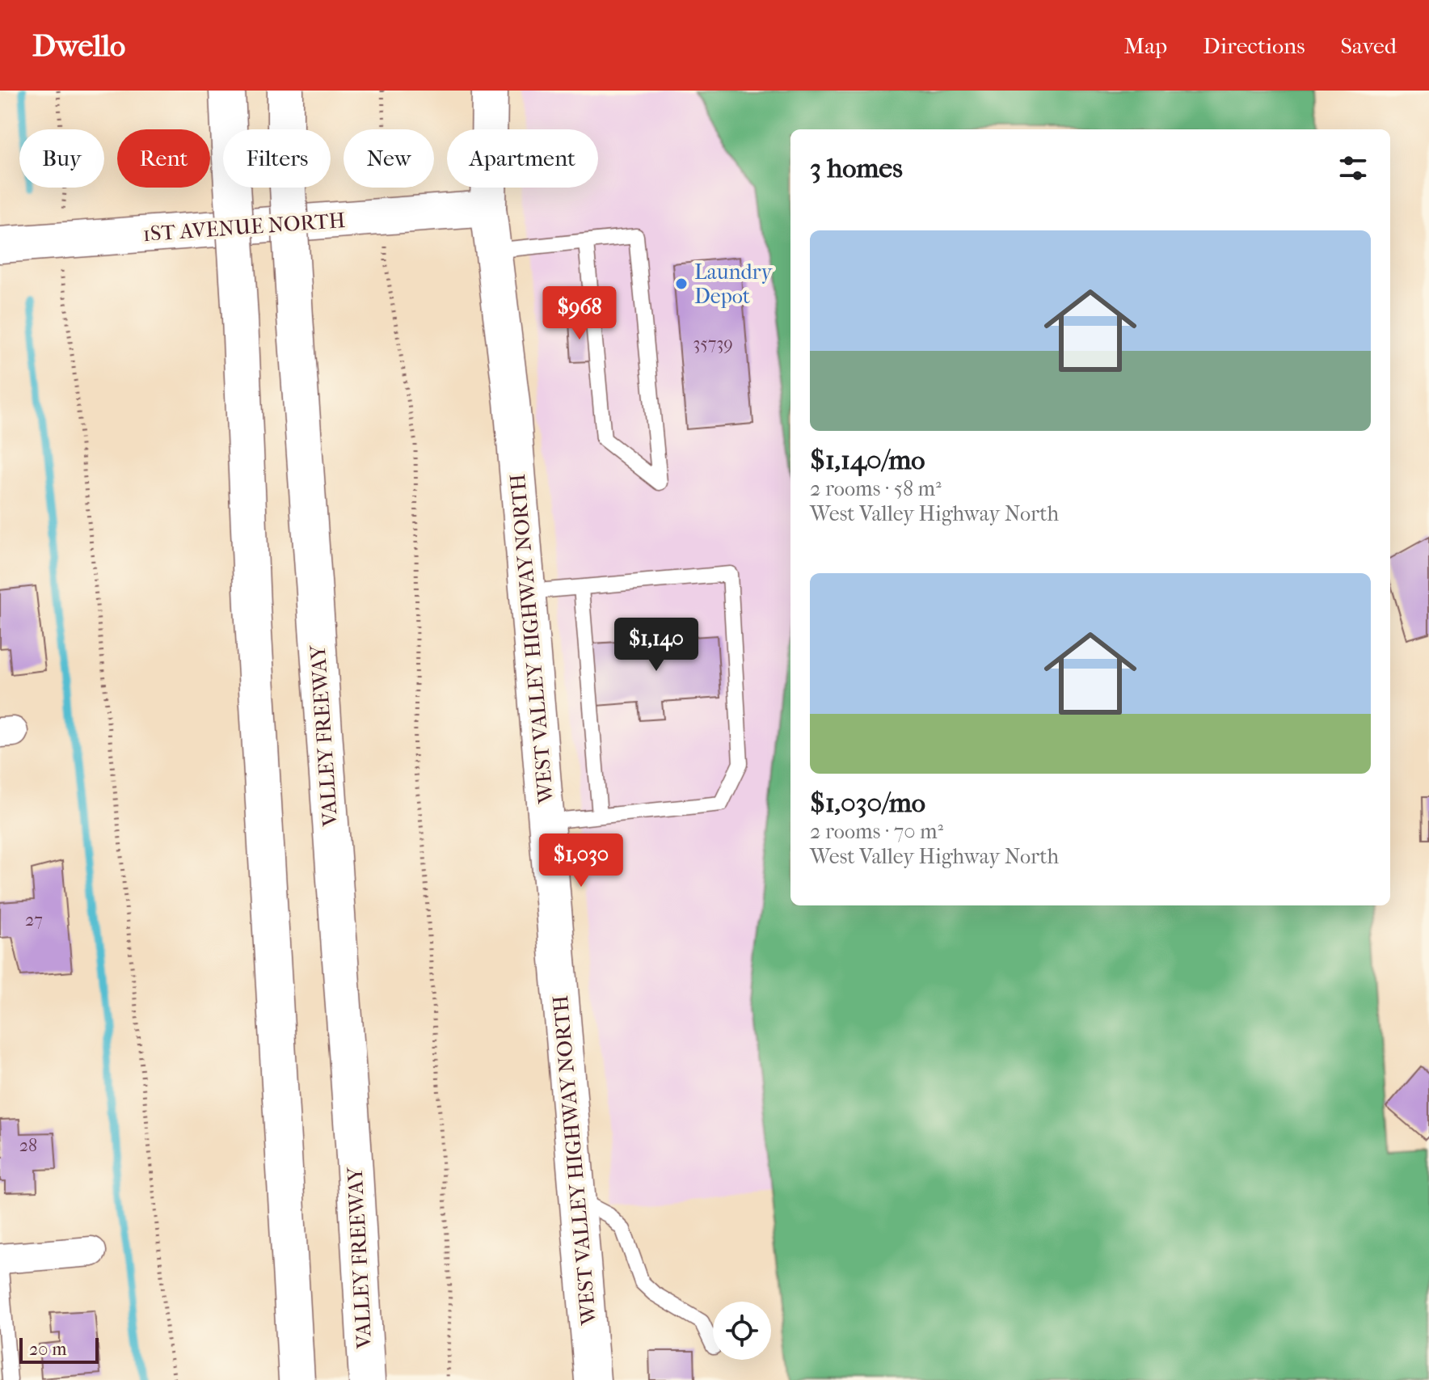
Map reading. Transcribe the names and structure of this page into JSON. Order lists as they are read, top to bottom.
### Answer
{
  "streets": {
    "main road": ["1ST AVENUE NORTH", "WEST VALLEY HIGHWAY NORTH", "VALLEY FREEWAY"]
  },
  "crossings": [
    ["1ST AVENUE NORTH", "WEST VALLEY HIGHWAY NORTH"]
  ],
  "places": ["Laundry Depot"],
  "house_numbers": ["35739", "27", "28"],
  "scale_bar": "20 m",
  "page": {
    "header": "Dwello",
    "nav": ["Map", "Directions", "Saved"],
    "chip": [
      "Buy",
      "Rent",
      "Filters",
      "New",
      "Apartment"
    ],
    "heading": "3 homes",
    "list": [
      {
        "name": "$1,140/mo",
        "note": "2 rooms · 58 m² · West Valley Highway North"
      },
      {
        "name": "$1,030/mo",
        "note": "2 rooms · 70 m² · West Valley Highway North"
      }
    ],
    "price": ["$968", "$1,140", "$1,030"],
    "scale": "20 m"
  }
}
